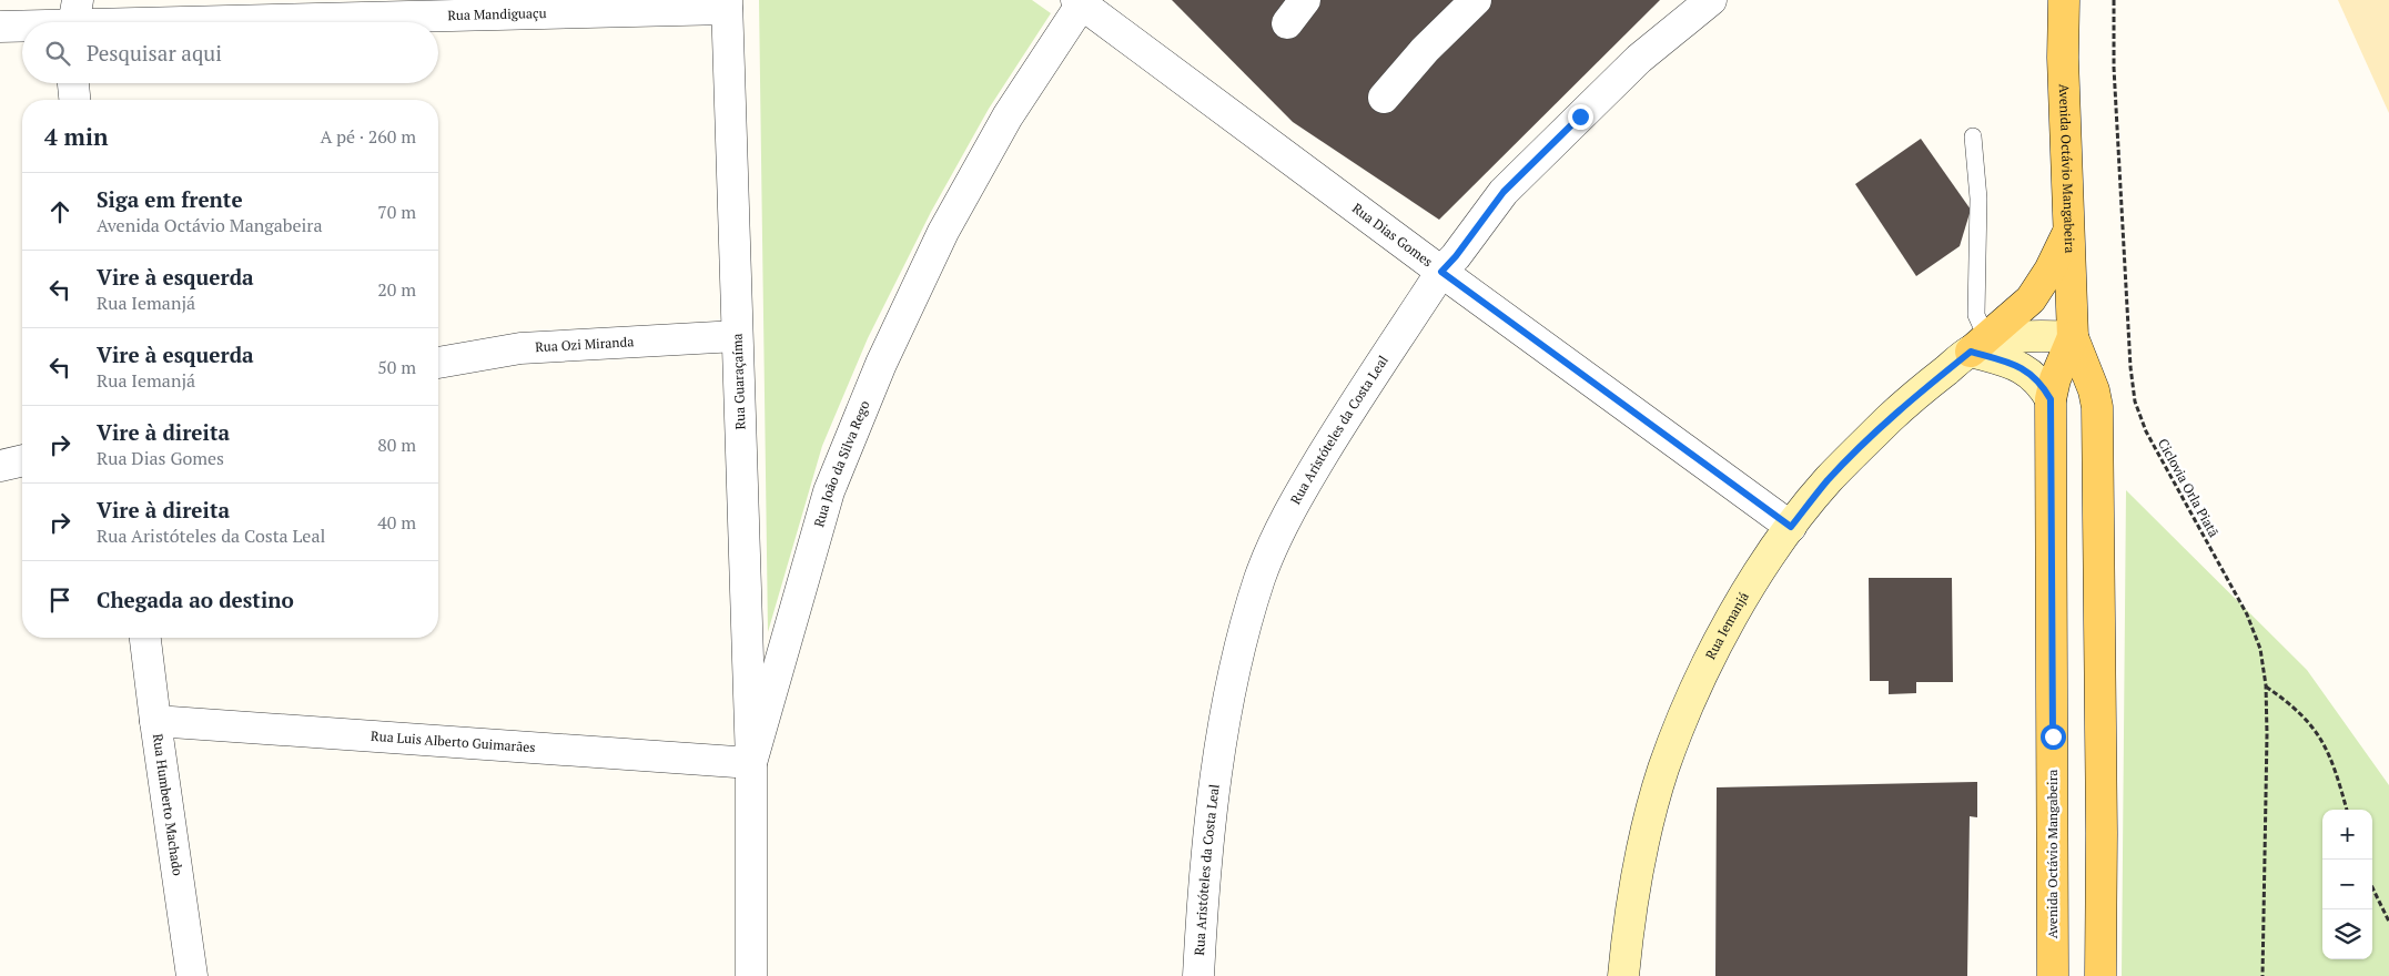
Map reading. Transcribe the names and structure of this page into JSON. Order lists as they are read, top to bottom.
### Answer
{
  "streets": {
    "main road": ["Avenida Octávio Mangabeira"],
    "street": [
      "Rua Mandiguaçu",
      "Rua Dias Gomes",
      "Rua Ozi Miranda",
      "Rua Guaraçaíma",
      "Rua Aristóteles da Costa Leal",
      "Rua João da Silva Rego",
      "Rua Iemanjá",
      "Rua Luis Alberto Guimarães",
      "Rua Humberto Machado"
    ],
    "path": ["Ciclovia Orla Piatã"]
  },
  "crossings": [
    ["Rua Mandiguaçu", "Rua Guaraçaíma"],
    ["Avenida Octávio Mangabeira", "Rua Iemanjá"],
    ["Rua Dias Gomes", "Rua Aristóteles da Costa Leal"],
    ["Rua Dias Gomes", "Rua João da Silva Rego"],
    ["Rua Dias Gomes", "Rua Iemanjá"],
    ["Rua Ozi Miranda", "Rua Guaraçaíma"],
    ["Rua Guaraçaíma", "Rua João da Silva Rego"],
    ["Rua Guaraçaíma", "Rua Luis Alberto Guimarães"],
    ["Rua João da Silva Rego", "Rua Luis Alberto Guimarães"],
    ["Rua Luis Alberto Guimarães", "Rua Humberto Machado"]
  ],
  "page": {
    "search": "Pesquisar aqui",
    "heading": ["4 min", "A pé · 260 m"],
    "list": [
      ["Siga em frente", "Avenida Octávio Mangabeira", "70 m"],
      ["Vire à esquerda", "Rua Iemanjá", "20 m"],
      ["Vire à esquerda", "Rua Iemanjá", "50 m"],
      ["Vire à direita", "Rua Dias Gomes", "80 m"],
      ["Vire à direita", "Rua Aristóteles da Costa Leal", "40 m"],
      "Chegada ao destino"
    ],
    "map_buttons": ["+", "−"]
  }
}
